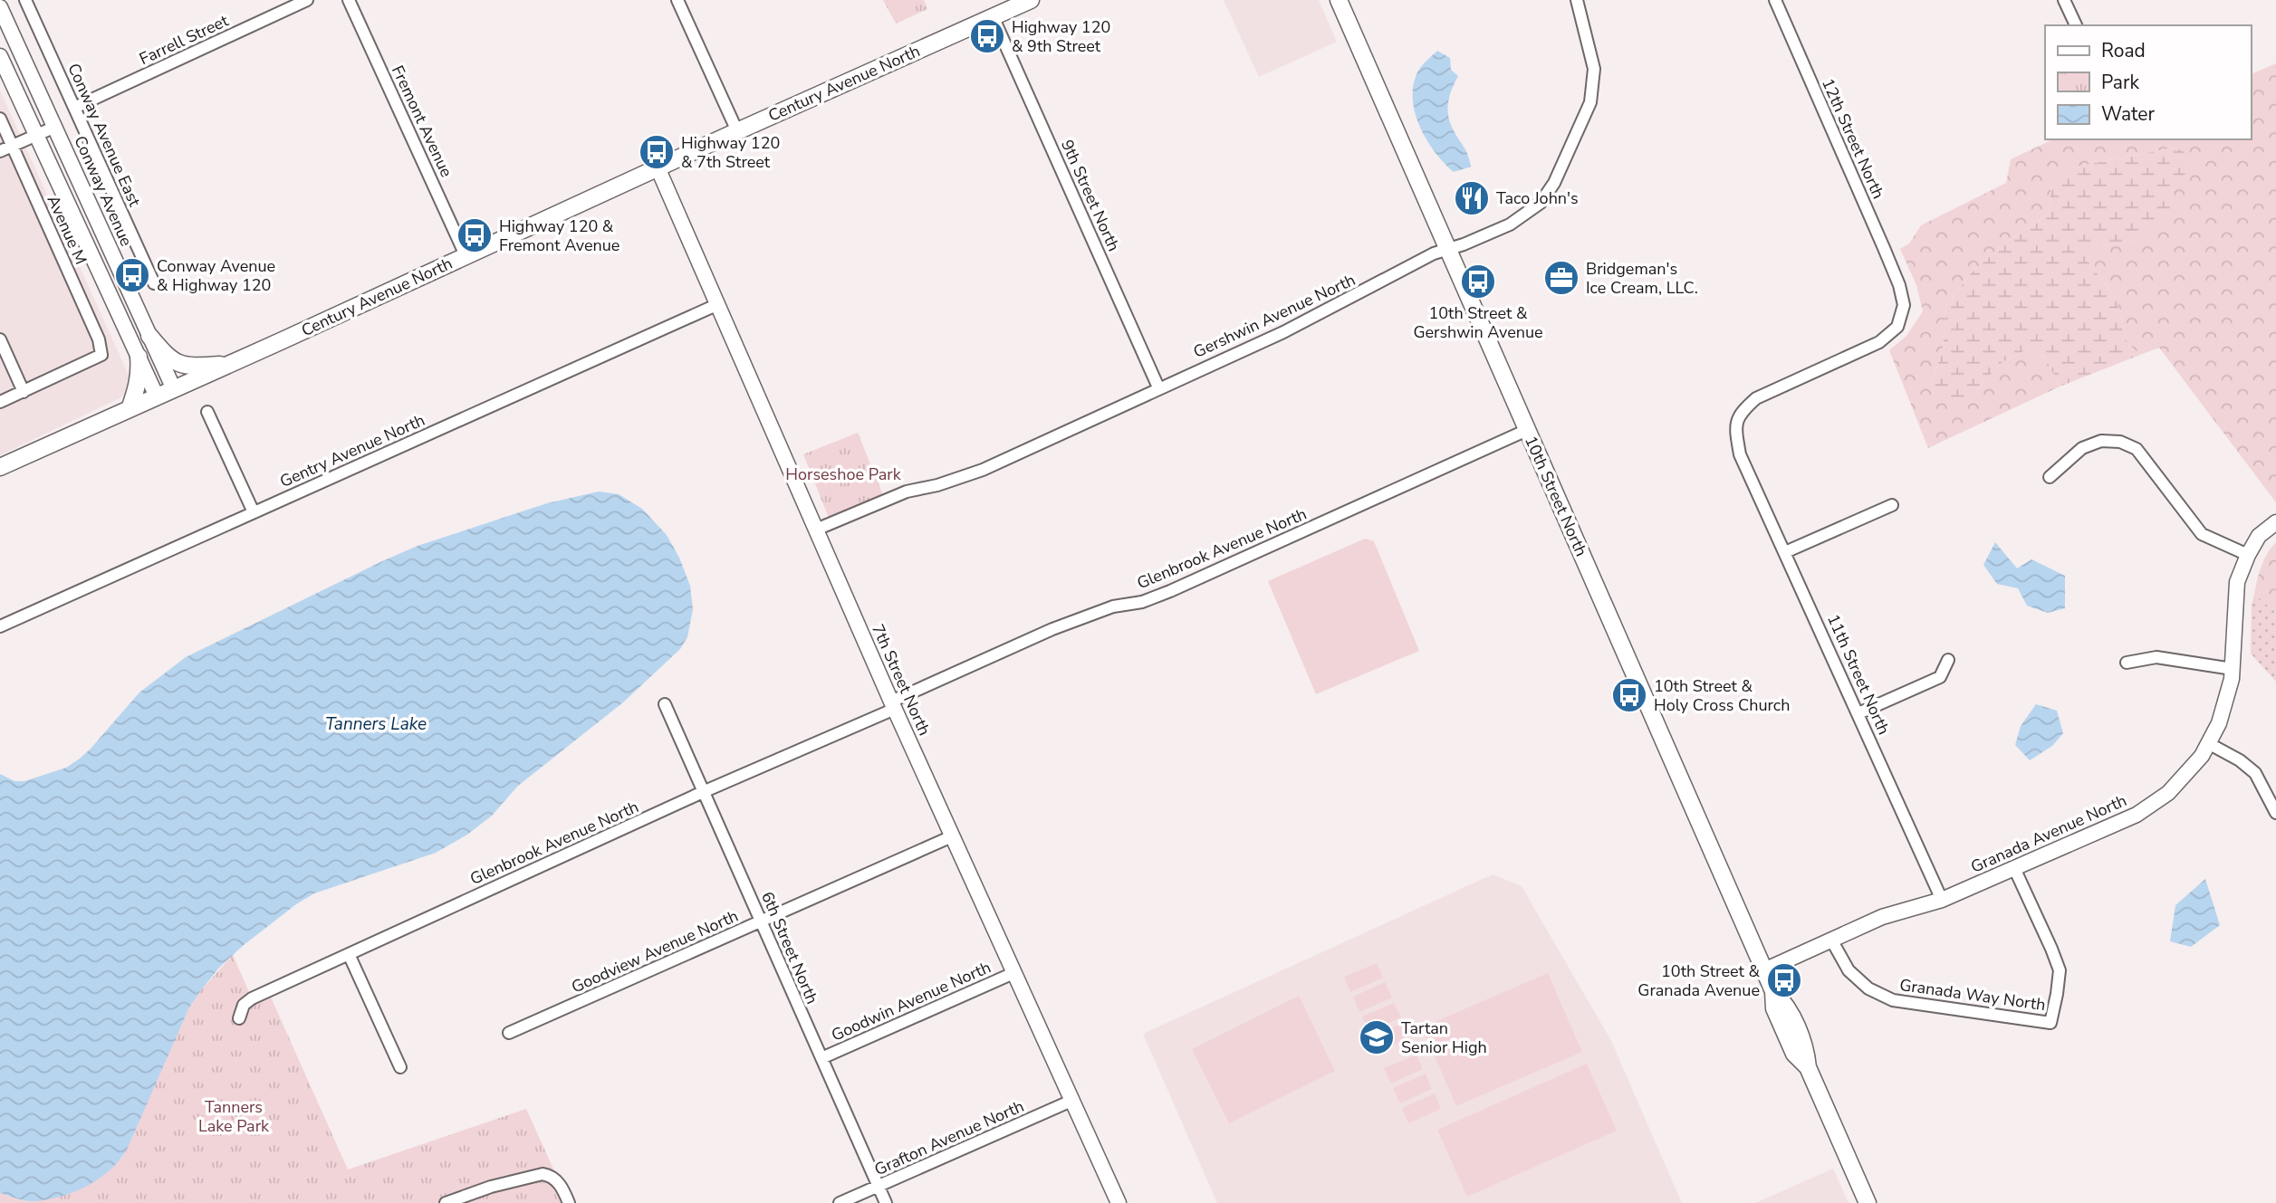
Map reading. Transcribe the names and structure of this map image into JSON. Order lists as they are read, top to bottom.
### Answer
{
  "streets": {
    "main road": ["Century Avenue North", "10th Street North"],
    "street": [
      "Farrell Street",
      "Fremont Avenue",
      "Conway Avenue East",
      "12th Street North",
      "Conway Avenue",
      "9th Street North",
      "Avenue M",
      "Gershwin Avenue North",
      "Gentry Avenue North",
      "Glenbrook Avenue North",
      "11th Street North",
      "7th Street North",
      "Granada Avenue North",
      "6th Street North",
      "Goodview Avenue North",
      "Granada Way North",
      "Goodwin Avenue North",
      "Grafton Avenue North"
    ]
  },
  "crossings": [
    ["Farrell Street", "Conway Avenue East"],
    ["Century Avenue North", "Fremont Avenue"],
    ["Century Avenue North", "Conway Avenue"],
    ["Century Avenue North", "9th Street North"],
    ["Century Avenue North", "7th Street North"],
    ["12th Street North", "11th Street North"],
    ["9th Street North", "Gershwin Avenue North"],
    ["Gershwin Avenue North", "10th Street North"],
    ["Gershwin Avenue North", "7th Street North"],
    ["Gentry Avenue North", "7th Street North"],
    ["10th Street North", "Glenbrook Avenue North"],
    ["10th Street North", "Granada Avenue North"],
    ["Glenbrook Avenue North", "7th Street North"],
    ["Glenbrook Avenue North", "6th Street North"],
    ["11th Street North", "Granada Avenue North"],
    ["7th Street North", "Goodview Avenue North"],
    ["7th Street North", "Goodwin Avenue North"],
    ["7th Street North", "Grafton Avenue North"],
    ["Granada Avenue North", "Granada Way North"],
    ["6th Street North", "Goodview Avenue North"],
    ["6th Street North", "Goodwin Avenue North"],
    ["6th Street North", "Grafton Avenue North"]
  ],
  "water": ["Tanners Lake"],
  "parks": ["Horseshoe Park", "Tanners Lake Park"],
  "places": {
    "bus stop": [
      "Highway 120 & 9th Street",
      "Highway 120 & 7th Street",
      "Highway 120 & Fremont Avenue",
      "Conway Avenue & Highway 120",
      "10th Street & Gershwin Avenue",
      "10th Street & Holy Cross Church",
      "10th Street & Granada Avenue"
    ],
    "restaurant": ["Taco John's"],
    "office": ["Bridgeman's Ice Cream, LLC."],
    "school or university": ["Tartan Senior High"]
  },
  "legend": ["Road", "Park", "Water"]
}
